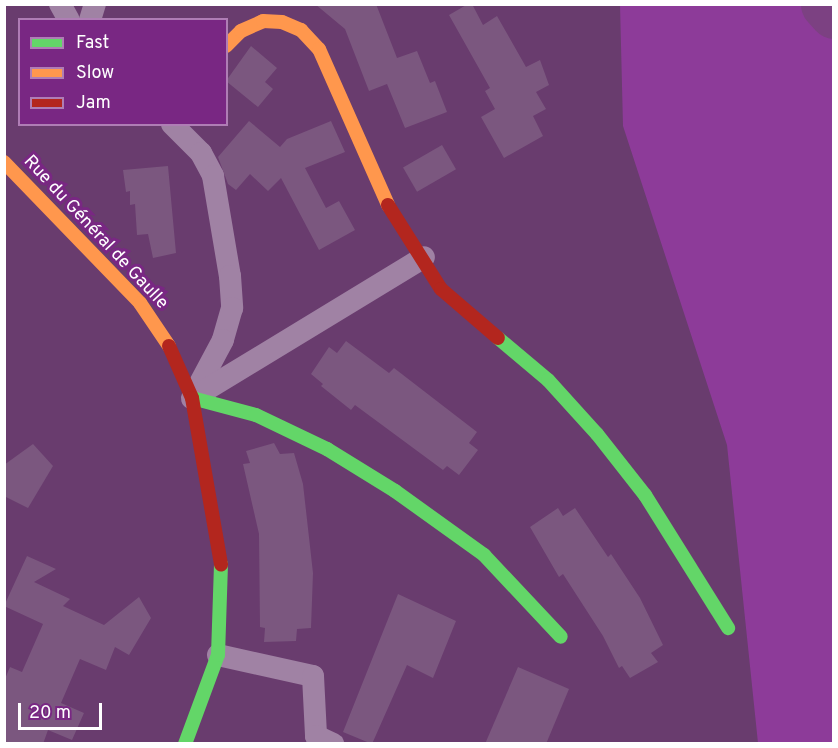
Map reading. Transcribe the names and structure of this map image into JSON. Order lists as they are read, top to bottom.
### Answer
{
  "streets": {
    "street": ["Rue du Général de Gaulle"]
  },
  "legend": ["Fast", "Slow", "Jam"],
  "scale_bar": "20 m"
}
